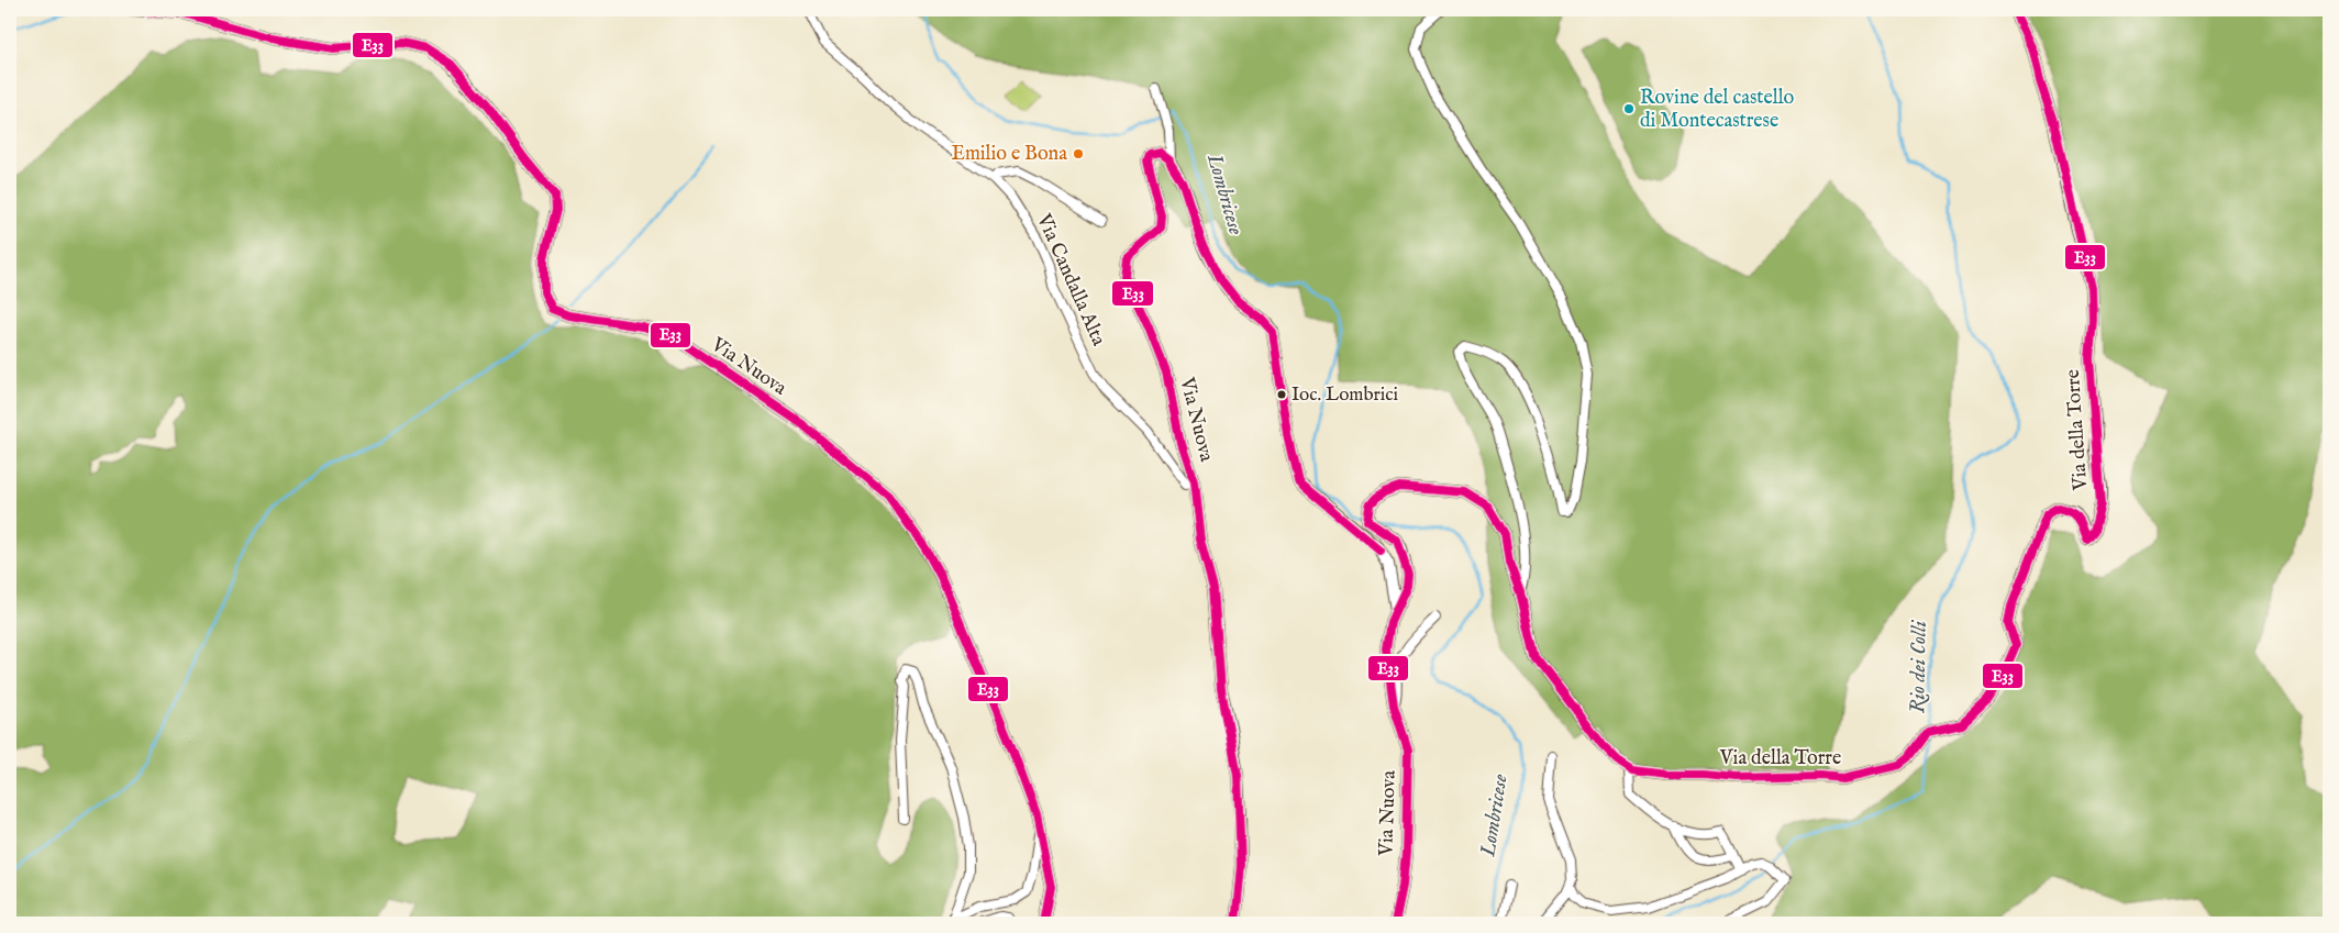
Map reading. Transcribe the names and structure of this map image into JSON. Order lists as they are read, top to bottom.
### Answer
{
  "streets": {
    "street": ["Via Candalla Alta", "Via Nuova", "Via della Torre"]
  },
  "crossings": [
    ["Via Candalla Alta", "Via Nuova"]
  ],
  "water": ["Lombricese", "Rio dei Colli"],
  "places": ["Rovine del castello di Montecastrese", "Emilio e Bona", "Ioc. Lombrici"],
  "lines": ["transit line E33"]
}
